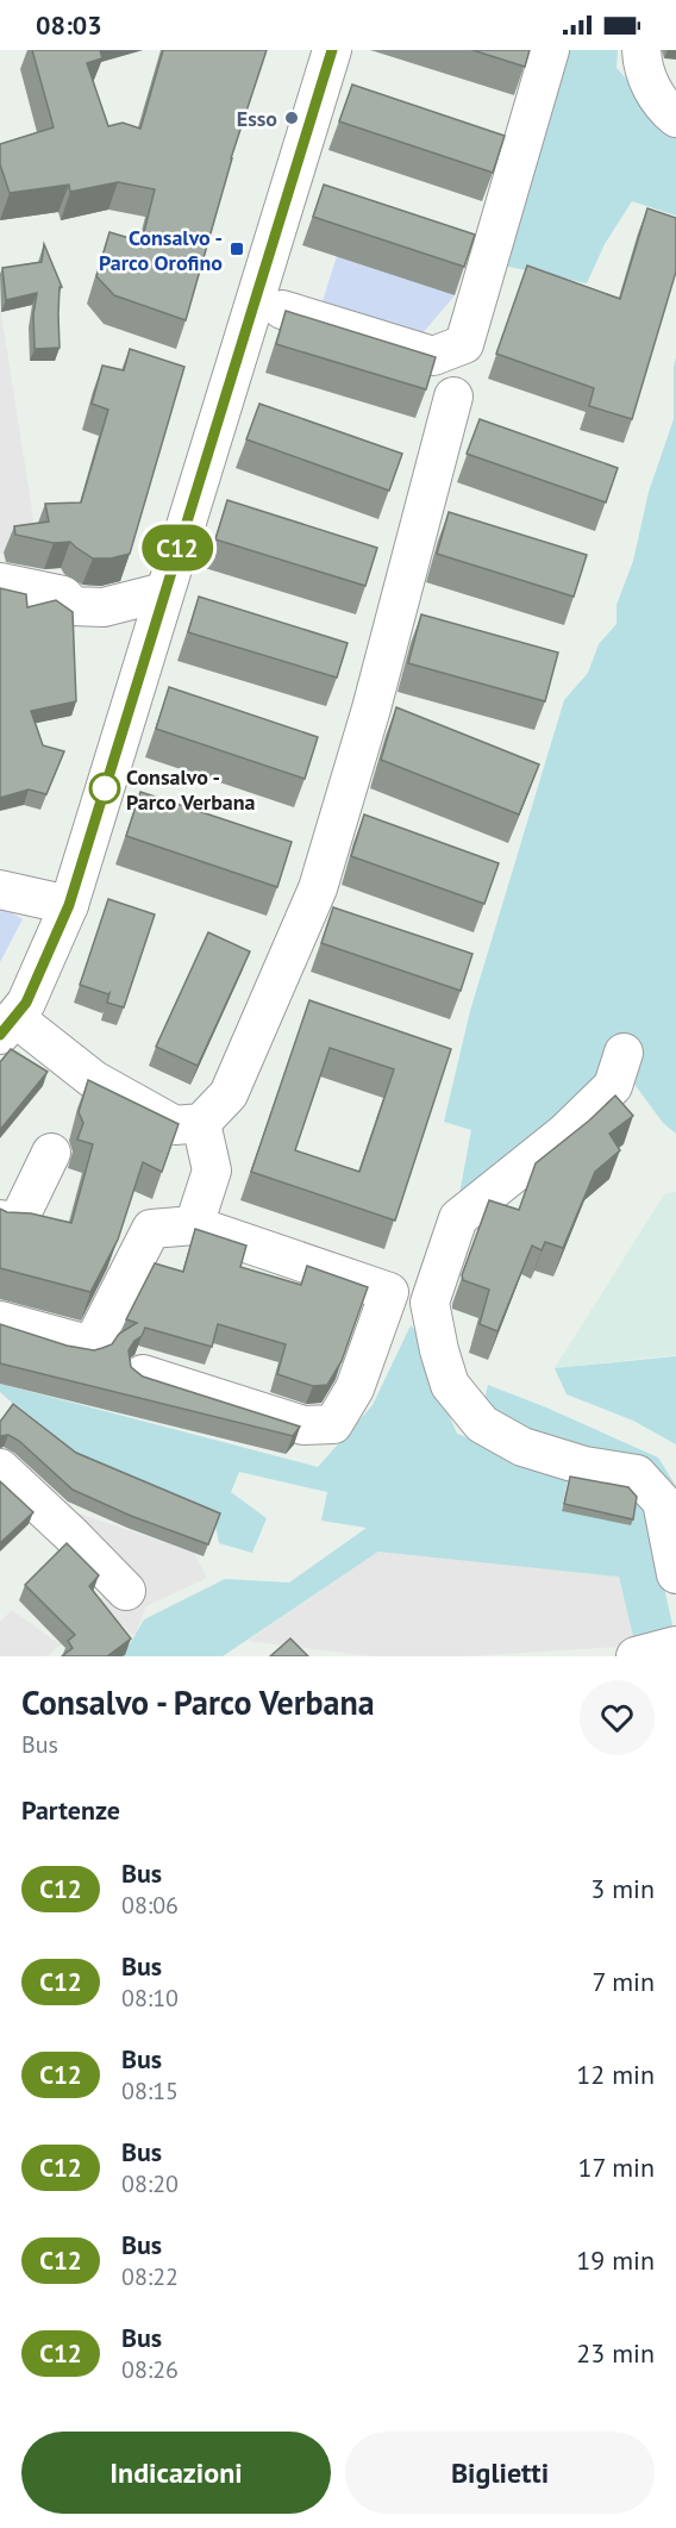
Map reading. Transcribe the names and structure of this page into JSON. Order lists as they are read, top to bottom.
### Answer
{
  "places": {
    "other": ["Esso", "Consalvo - Parco Verbana"],
    "transit": ["Consalvo - Parco Orofino"]
  },
  "lines": ["bus line C12"],
  "page": {
    "status": "08:03",
    "on_map": "C12",
    "heading": [
      ["Consalvo - Parco Verbana", "Bus"],
      "Partenze"
    ],
    "list": [
      {
        "mark": "C12",
        "name": "Bus",
        "note": "08:06",
        "value": "3 min"
      },
      {
        "mark": "C12",
        "name": "Bus",
        "note": "08:10",
        "value": "7 min"
      },
      {
        "mark": "C12",
        "name": "Bus",
        "note": "08:15",
        "value": "12 min"
      },
      {
        "mark": "C12",
        "name": "Bus",
        "note": "08:20",
        "value": "17 min"
      },
      {
        "mark": "C12",
        "name": "Bus",
        "note": "08:22",
        "value": "19 min"
      },
      {
        "mark": "C12",
        "name": "Bus",
        "note": "08:26",
        "value": "23 min"
      }
    ],
    "buttons": ["Indicazioni", "Biglietti"]
  }
}
